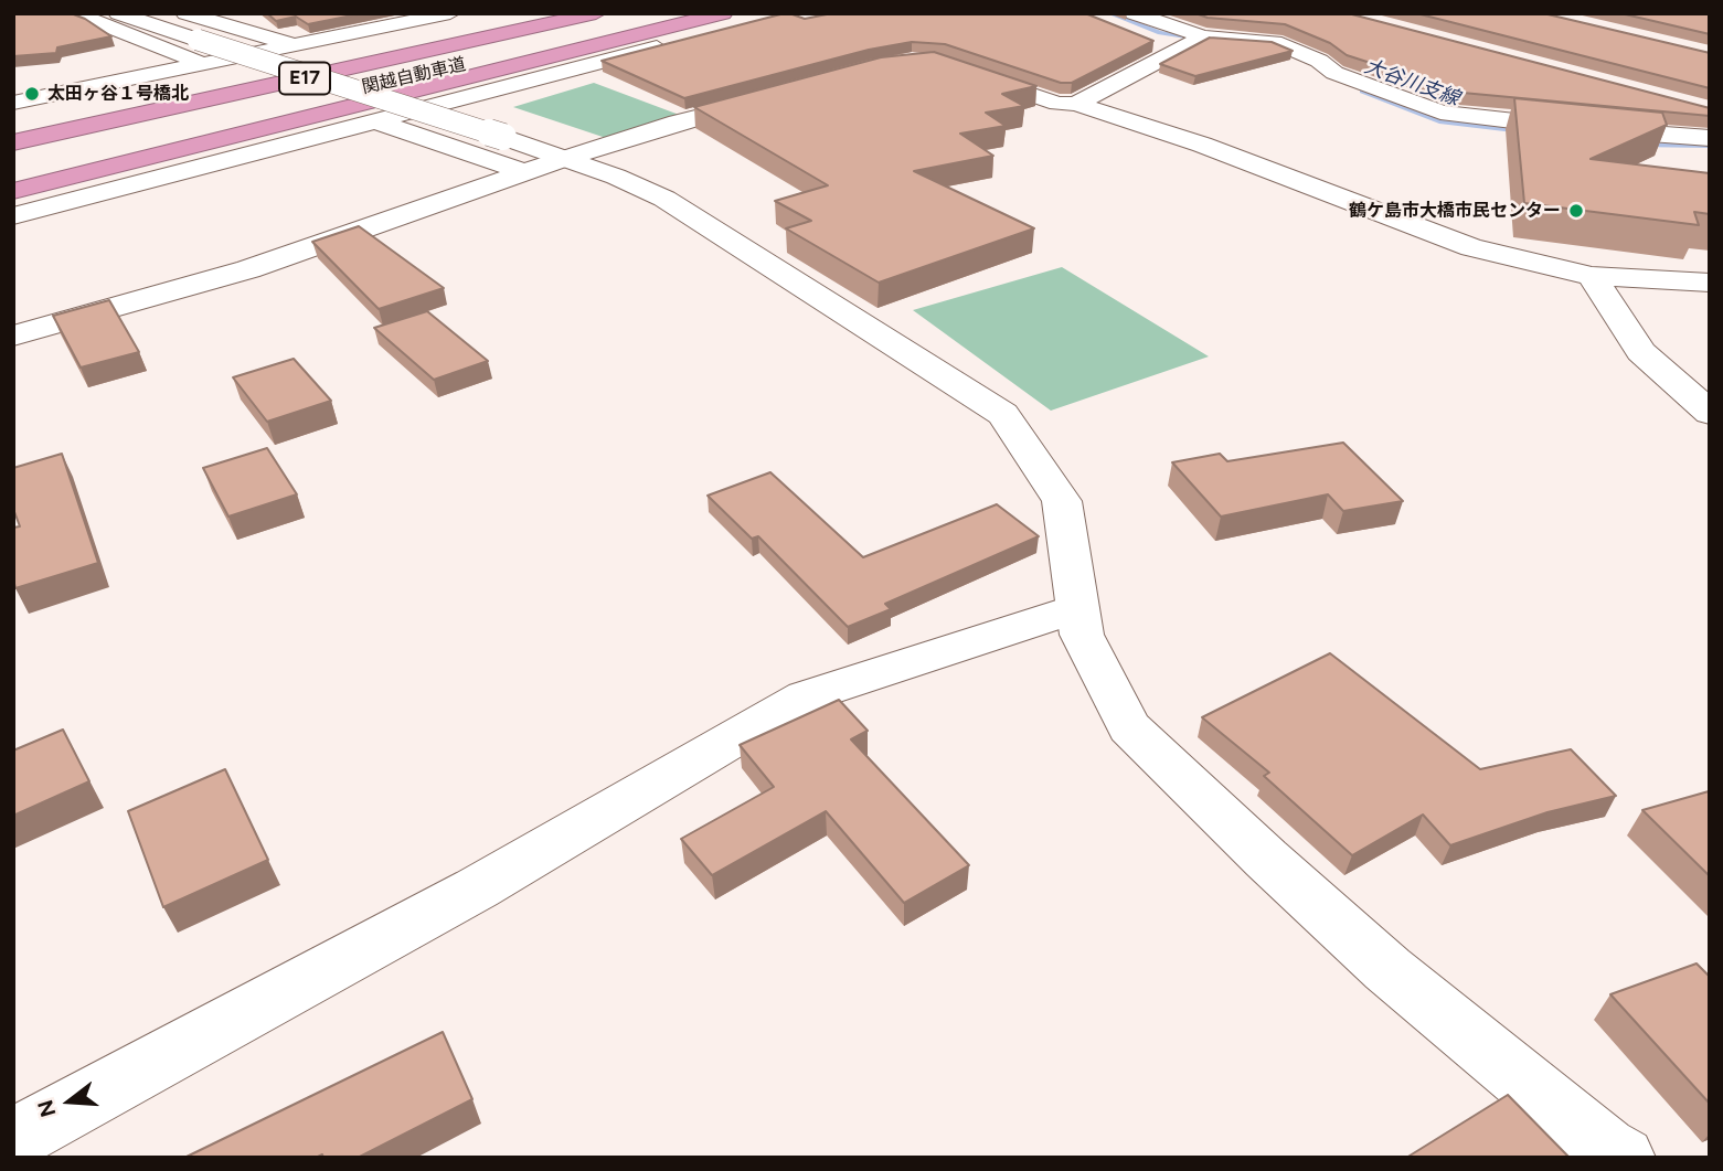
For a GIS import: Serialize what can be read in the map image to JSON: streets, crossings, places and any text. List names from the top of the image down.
{
  "streets": {
    "highway": ["関越自動車道", "E17"]
  },
  "water": ["大谷川支線"],
  "places": ["太田ヶ谷１号橋北", "鶴ケ島市大橋市民センター"],
  "north": "left"
}
